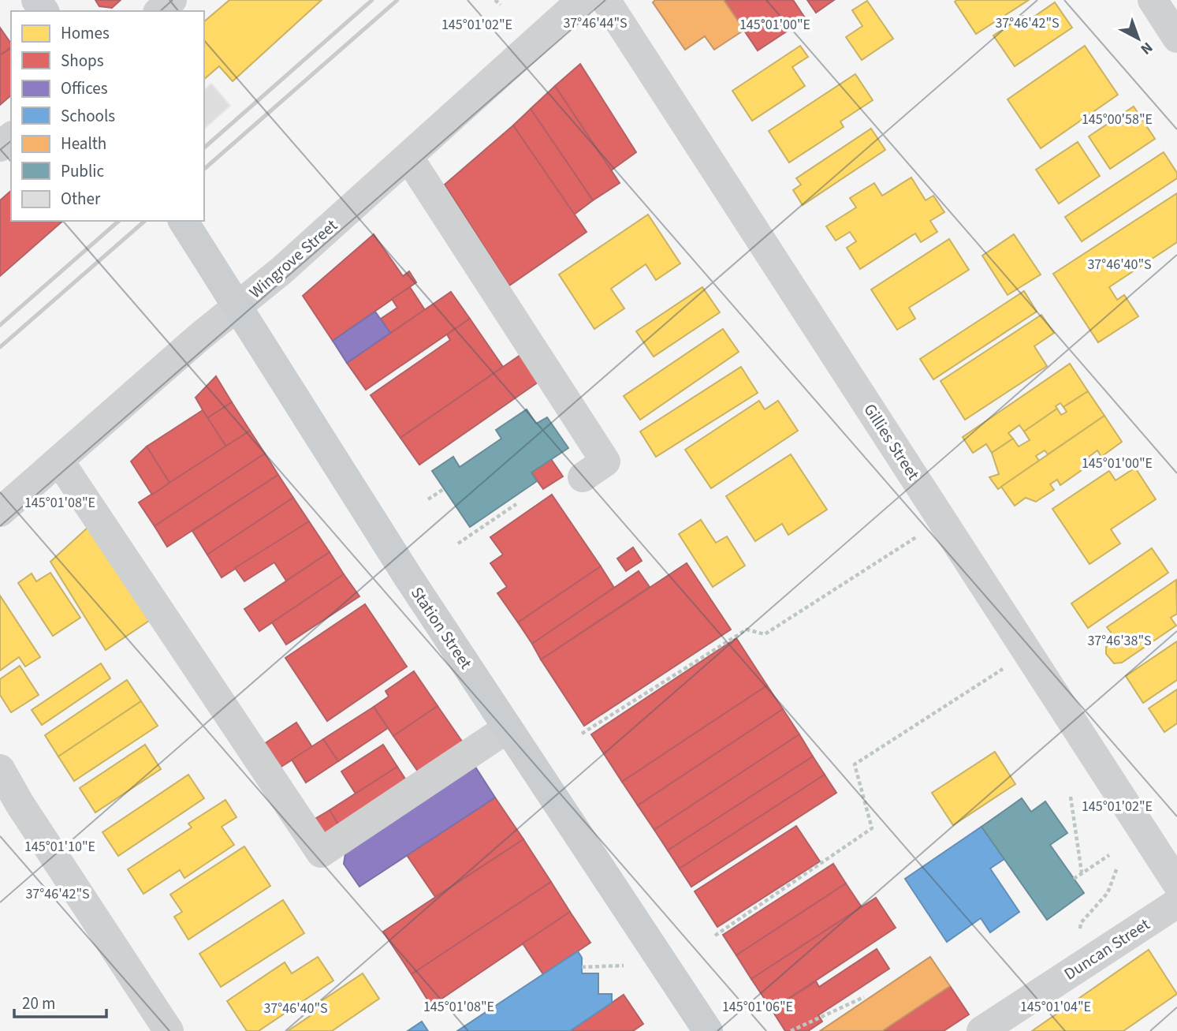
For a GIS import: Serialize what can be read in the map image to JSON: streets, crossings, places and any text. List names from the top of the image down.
{
  "streets": {
    "main road": ["Station Street"],
    "street": ["Wingrove Street", "Gillies Street", "Duncan Street"]
  },
  "crossings": [
    ["Wingrove Street", "Station Street"]
  ],
  "legend": [
    "Homes",
    "Shops",
    "Offices",
    "Schools",
    "Health",
    "Public",
    "Other"
  ],
  "scale_bar": "20 m",
  "north": "bottom right",
  "coordinates": [
    "37°46'44\"S",
    "37°46'42\"S",
    "145°01'00\"E",
    "145°01'02\"E",
    "145°00'58\"E",
    "37°46'40\"S",
    "145°01'08\"E",
    "37°46'38\"S",
    "145°01'10\"E",
    "145°01'06\"E",
    "145°01'04\"E"
  ]
}
